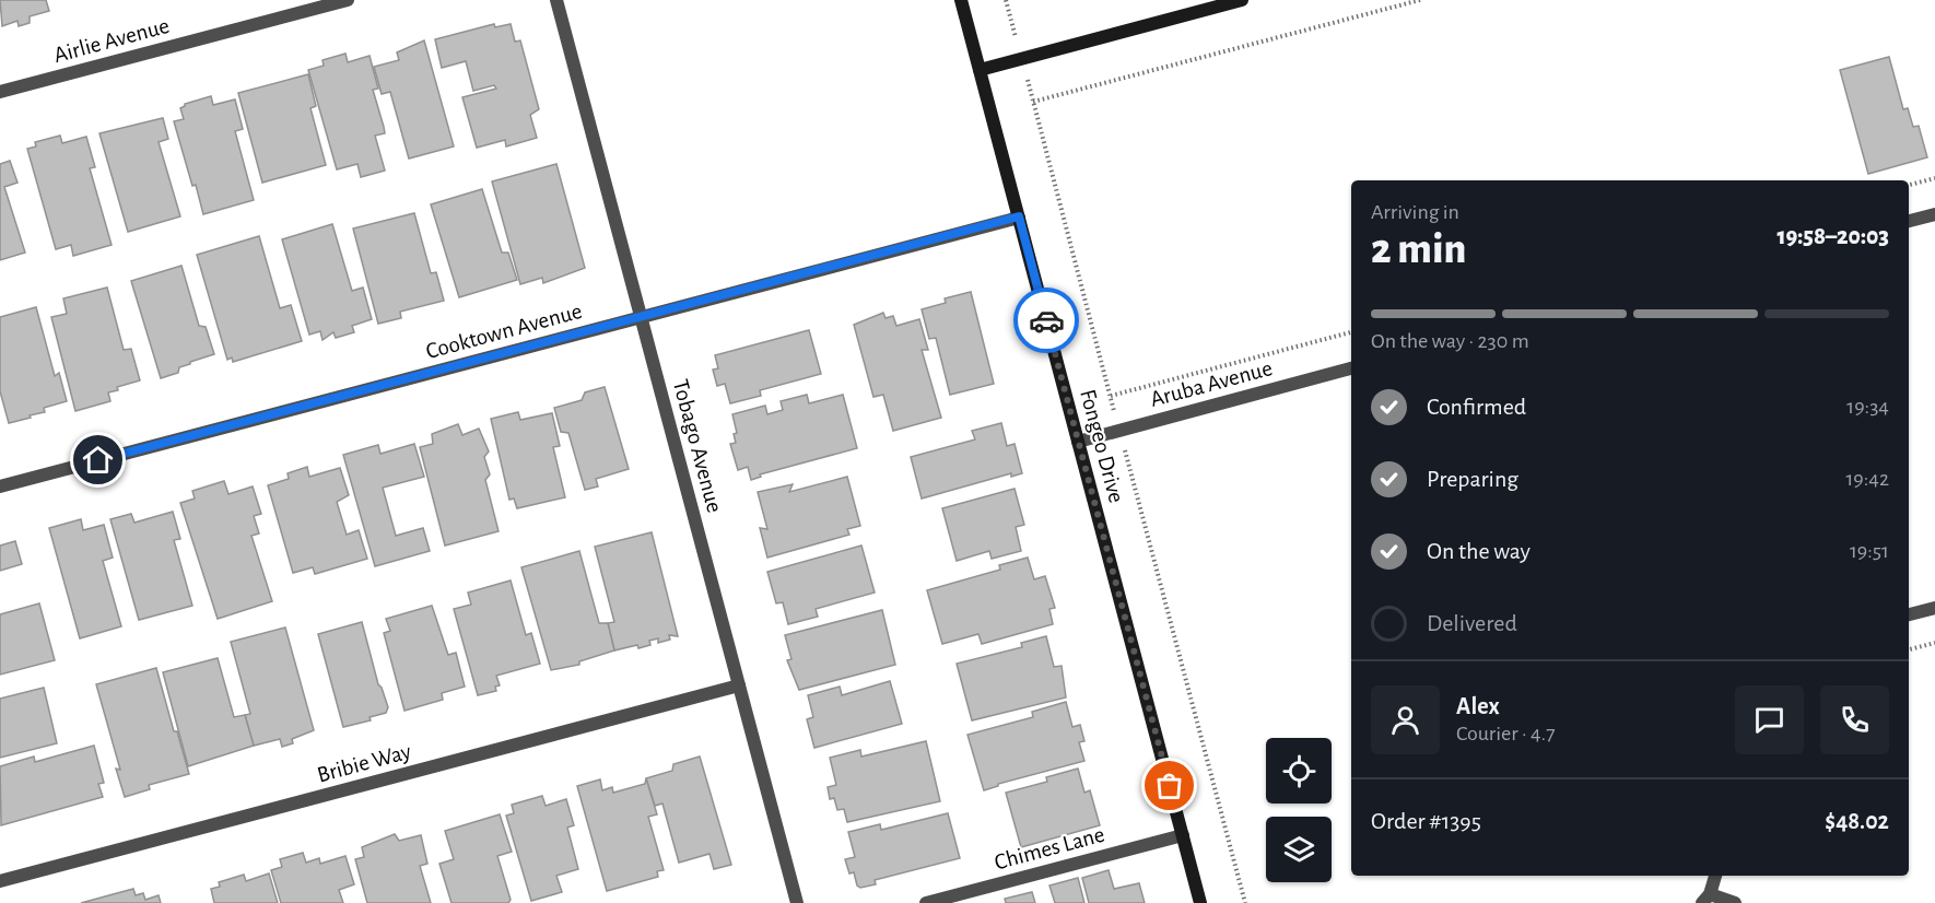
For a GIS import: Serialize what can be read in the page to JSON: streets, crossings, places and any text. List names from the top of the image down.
{
  "streets": {
    "street": [
      "Airlie Avenue",
      "Cooktown Avenue",
      "Aruba Avenue",
      "Tobago Avenue",
      "Fongeo Drive",
      "Bribie Way",
      "Chimes Lane"
    ]
  },
  "crossings": [
    ["Cooktown Avenue", "Tobago Avenue"],
    ["Cooktown Avenue", "Fongeo Drive"],
    ["Aruba Avenue", "Fongeo Drive"],
    ["Tobago Avenue", "Bribie Way"],
    ["Fongeo Drive", "Chimes Lane"]
  ],
  "page": {
    "heading": ["2 min", "Arriving in", "19:58–20:03"],
    "panel": [
      "Alex",
      "Courier · 4.7",
      "Order #1395",
      "$48.02"
    ],
    "bar": "On the way · 230 m",
    "list": [
      ["Confirmed", "19:34"],
      ["Preparing", "19:42"],
      ["On the way", "19:51"],
      "Delivered"
    ]
  }
}
